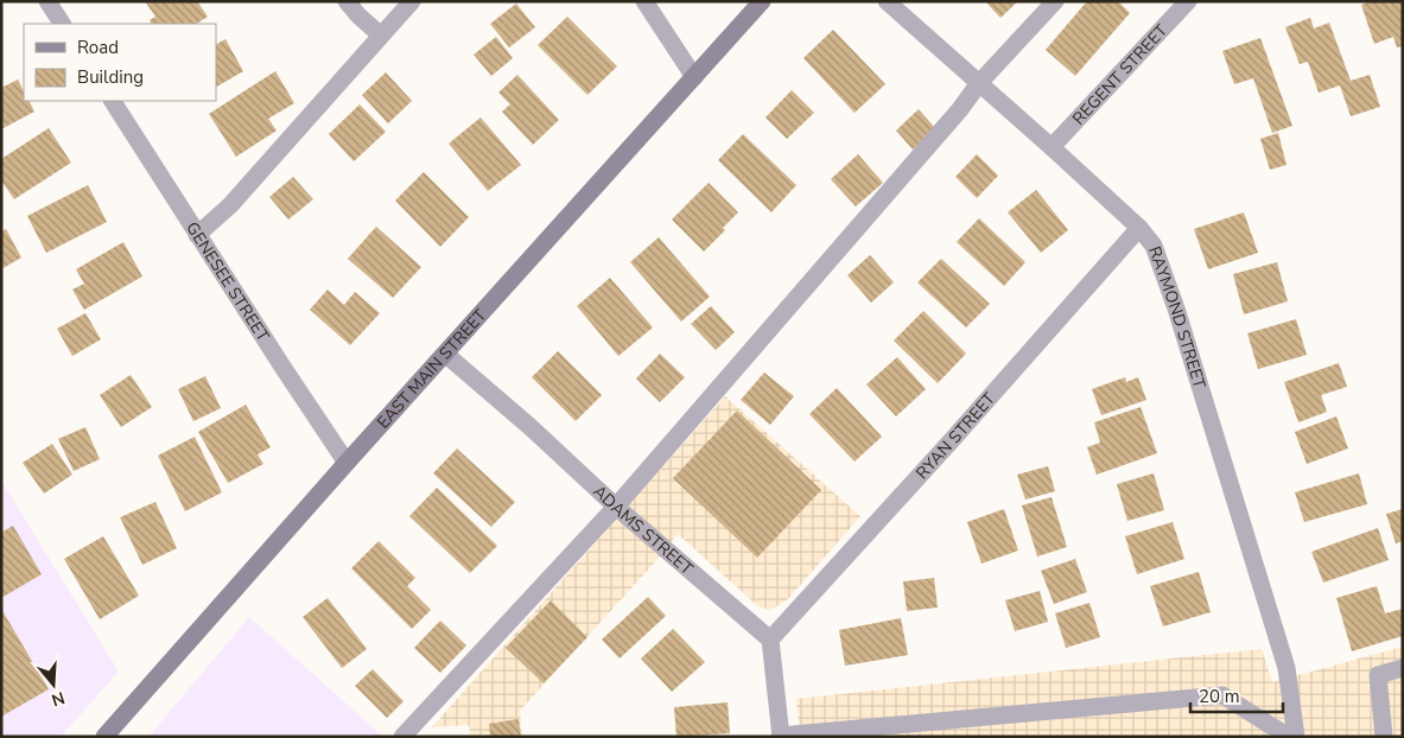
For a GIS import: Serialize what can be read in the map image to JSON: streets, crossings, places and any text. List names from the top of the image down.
{
  "streets": {
    "main road": ["EAST MAIN STREET"],
    "street": [
      "REGENT STREET",
      "GENESEE STREET",
      "RAYMOND STREET",
      "RYAN STREET",
      "ADAMS STREET"
    ]
  },
  "crossings": [
    ["REGENT STREET", "RAYMOND STREET"],
    ["GENESEE STREET", "EAST MAIN STREET"],
    ["RAYMOND STREET", "RYAN STREET"],
    ["EAST MAIN STREET", "ADAMS STREET"],
    ["RYAN STREET", "ADAMS STREET"]
  ],
  "legend": ["Road", "Building"],
  "scale_bar": "20 m",
  "north": "bottom"
}
